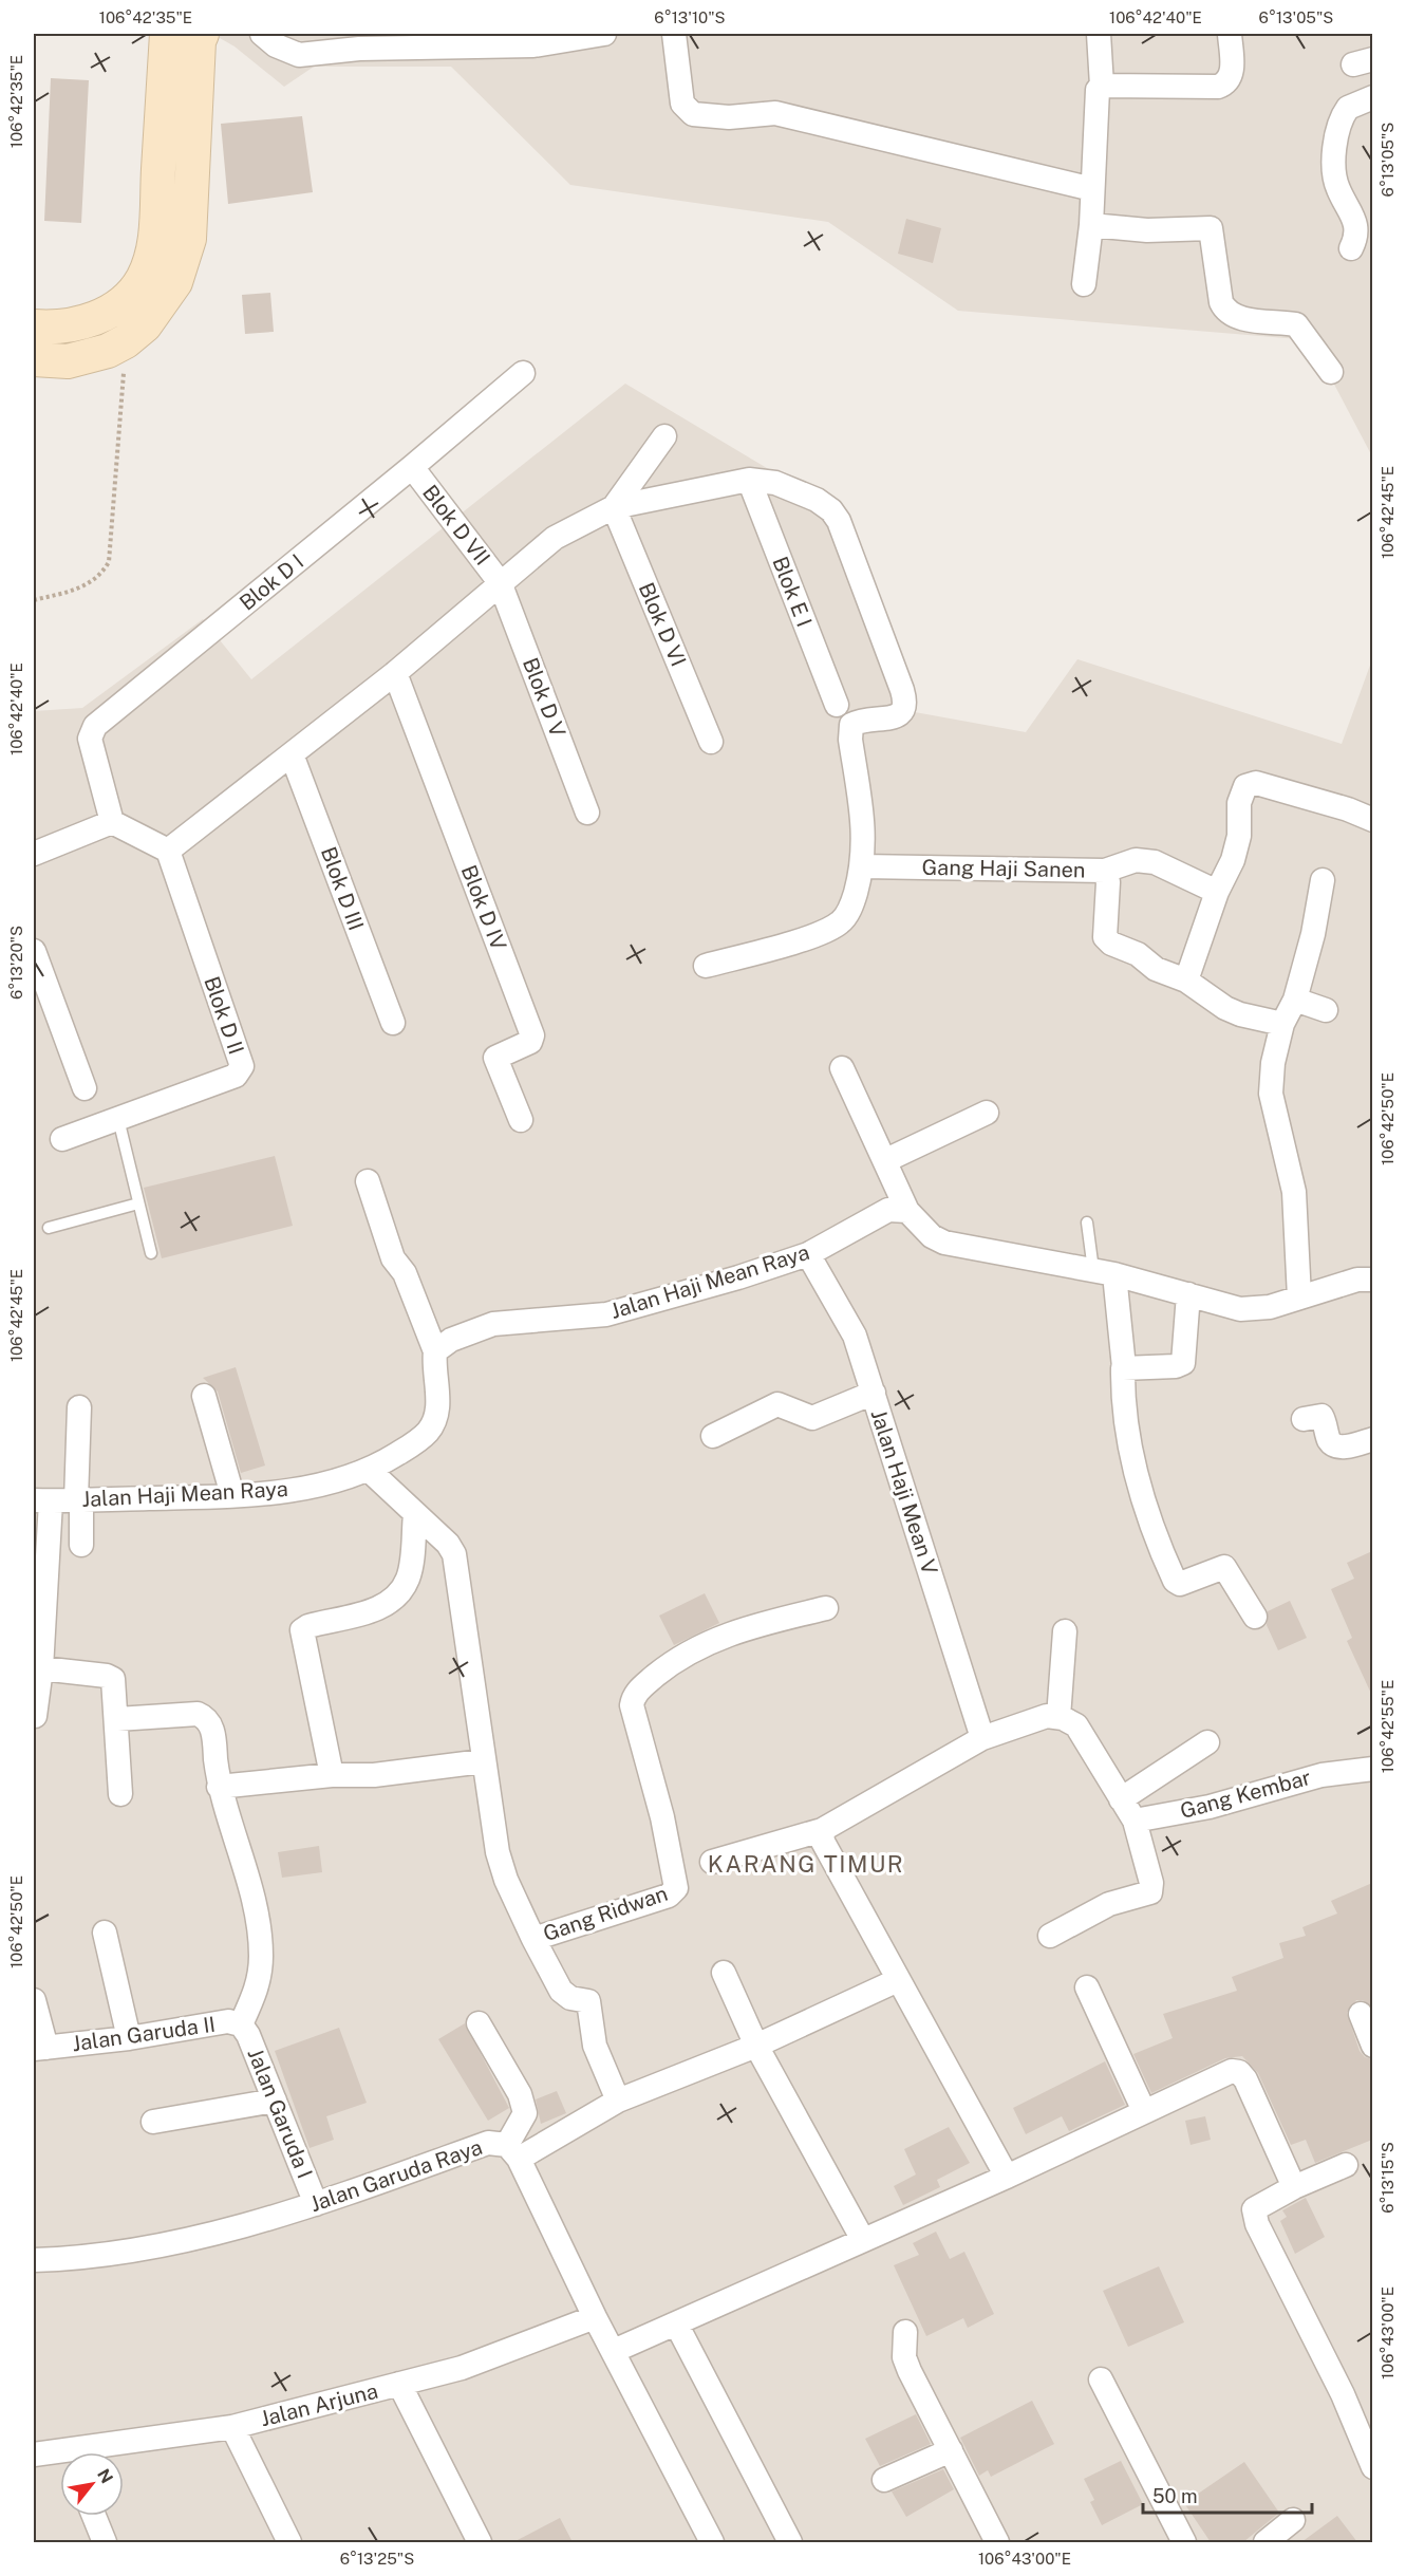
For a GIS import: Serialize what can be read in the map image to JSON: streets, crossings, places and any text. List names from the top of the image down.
{
  "streets": {
    "street": [
      "Blok D VII",
      "Blok D I",
      "Blok E I",
      "Blok D VI",
      "Blok D V",
      "Gang Haji Sanen",
      "Blok D III",
      "Blok D IV",
      "Blok D II",
      "Jalan Haji Mean Raya",
      "Jalan Haji Mean V",
      "Gang Kembar",
      "Gang Ridwan",
      "Jalan Garuda II",
      "Jalan Garuda I",
      "Jalan Garuda Raya",
      "Jalan Arjuna"
    ]
  },
  "crossings": [
    ["Blok D VII", "Blok D I"],
    ["Blok D VII", "Blok D V"],
    ["Jalan Haji Mean Raya", "Jalan Haji Mean V"],
    ["Jalan Garuda II", "Jalan Garuda I"],
    ["Jalan Garuda I", "Jalan Garuda Raya"]
  ],
  "districts": ["KARANG TIMUR"],
  "scale_bar": "50 m",
  "north": "top right",
  "coordinates": [
    "106°42'35\"E",
    "6°13'10\"S",
    "106°42'40\"E",
    "6°13'05\"S",
    "106°42'45\"E",
    "6°13'20\"S",
    "106°42'50\"E",
    "106°42'55\"E",
    "6°13'15\"S",
    "106°43'00\"E",
    "6°13'25\"S"
  ]
}
